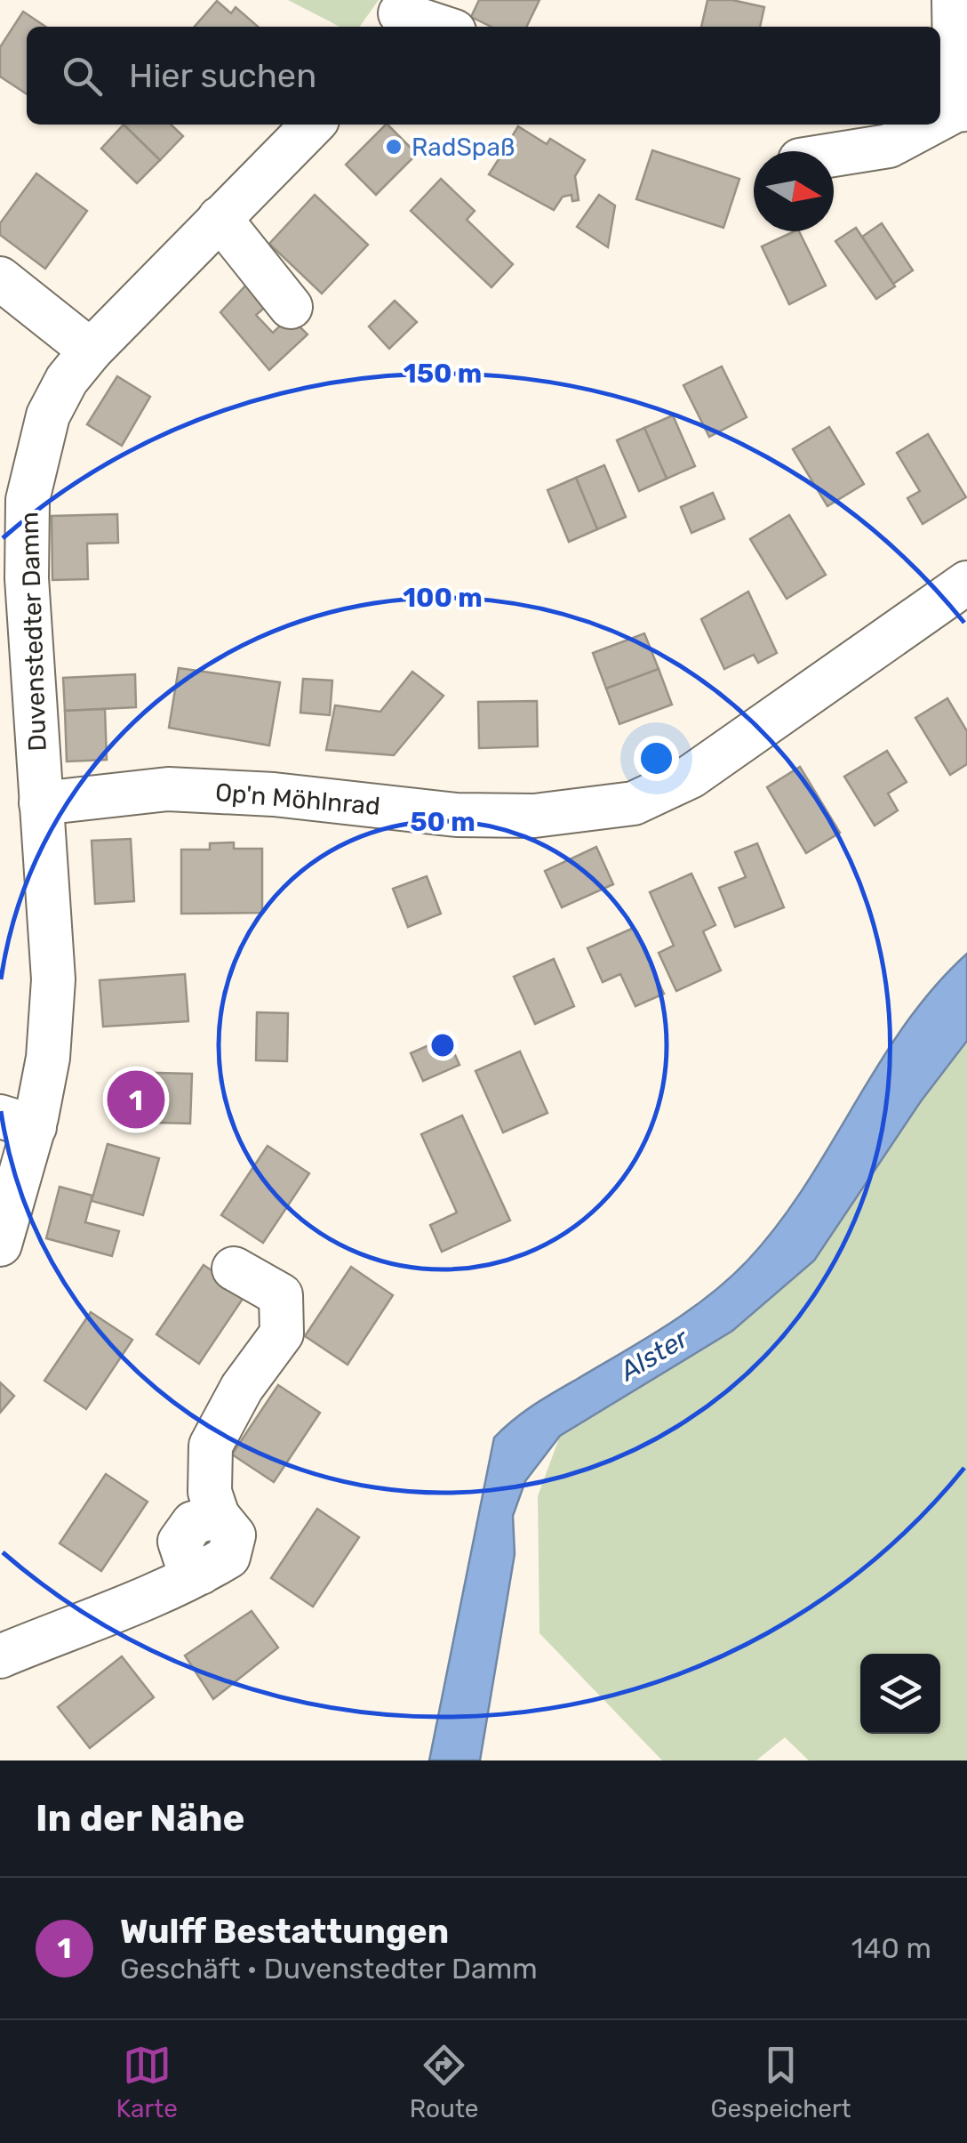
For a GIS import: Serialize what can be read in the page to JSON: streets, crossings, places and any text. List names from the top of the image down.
{
  "streets": {
    "street": ["Duvenstedter Damm", "Op'n Möhlnrad"]
  },
  "crossings": [
    ["Duvenstedter Damm", "Op'n Möhlnrad"]
  ],
  "water": ["Alster"],
  "places": ["RadSpaß"],
  "north": "right",
  "page": {
    "search": "Hier suchen",
    "pins": "1",
    "heading": "In der Nähe",
    "list": [
      {
        "mark": "1",
        "name": "Wulff Bestattungen",
        "note": "Geschäft · Duvenstedter Damm",
        "value": "140 m"
      }
    ],
    "nav": ["Karte", "Route", "Gespeichert"]
  },
  "rings": ["150 m", "100 m", "50 m"]
}
